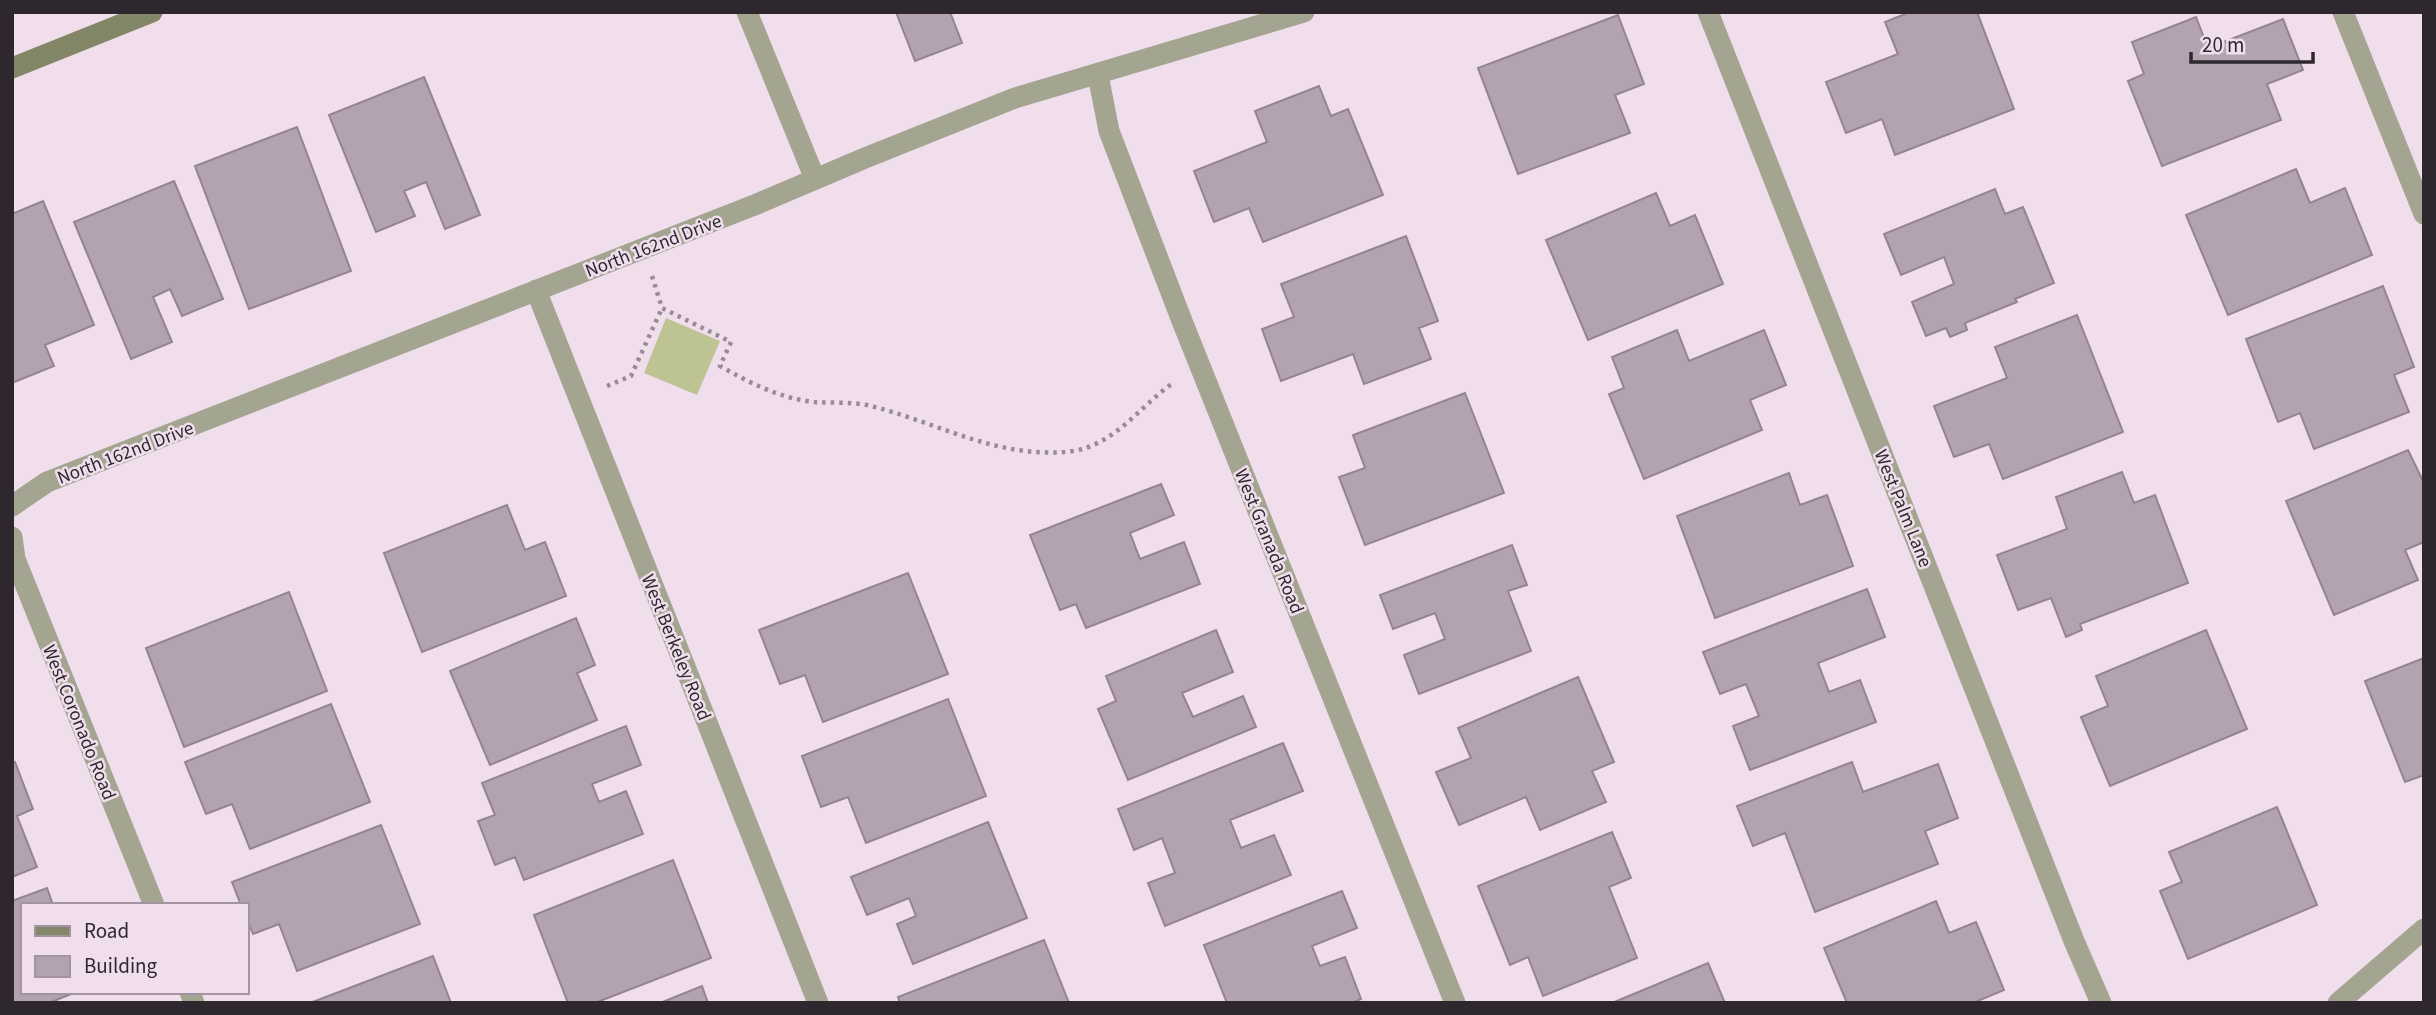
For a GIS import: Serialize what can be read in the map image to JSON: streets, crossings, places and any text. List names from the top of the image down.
{
  "streets": {
    "street": [
      "North 162nd Drive",
      "West Palm Lane",
      "West Granada Road",
      "West Berkeley Road",
      "West Coronado Road"
    ]
  },
  "crossings": [
    ["North 162nd Drive", "West Granada Road"],
    ["North 162nd Drive", "West Berkeley Road"]
  ],
  "legend": ["Road", "Building"],
  "scale_bar": "20 m"
}
